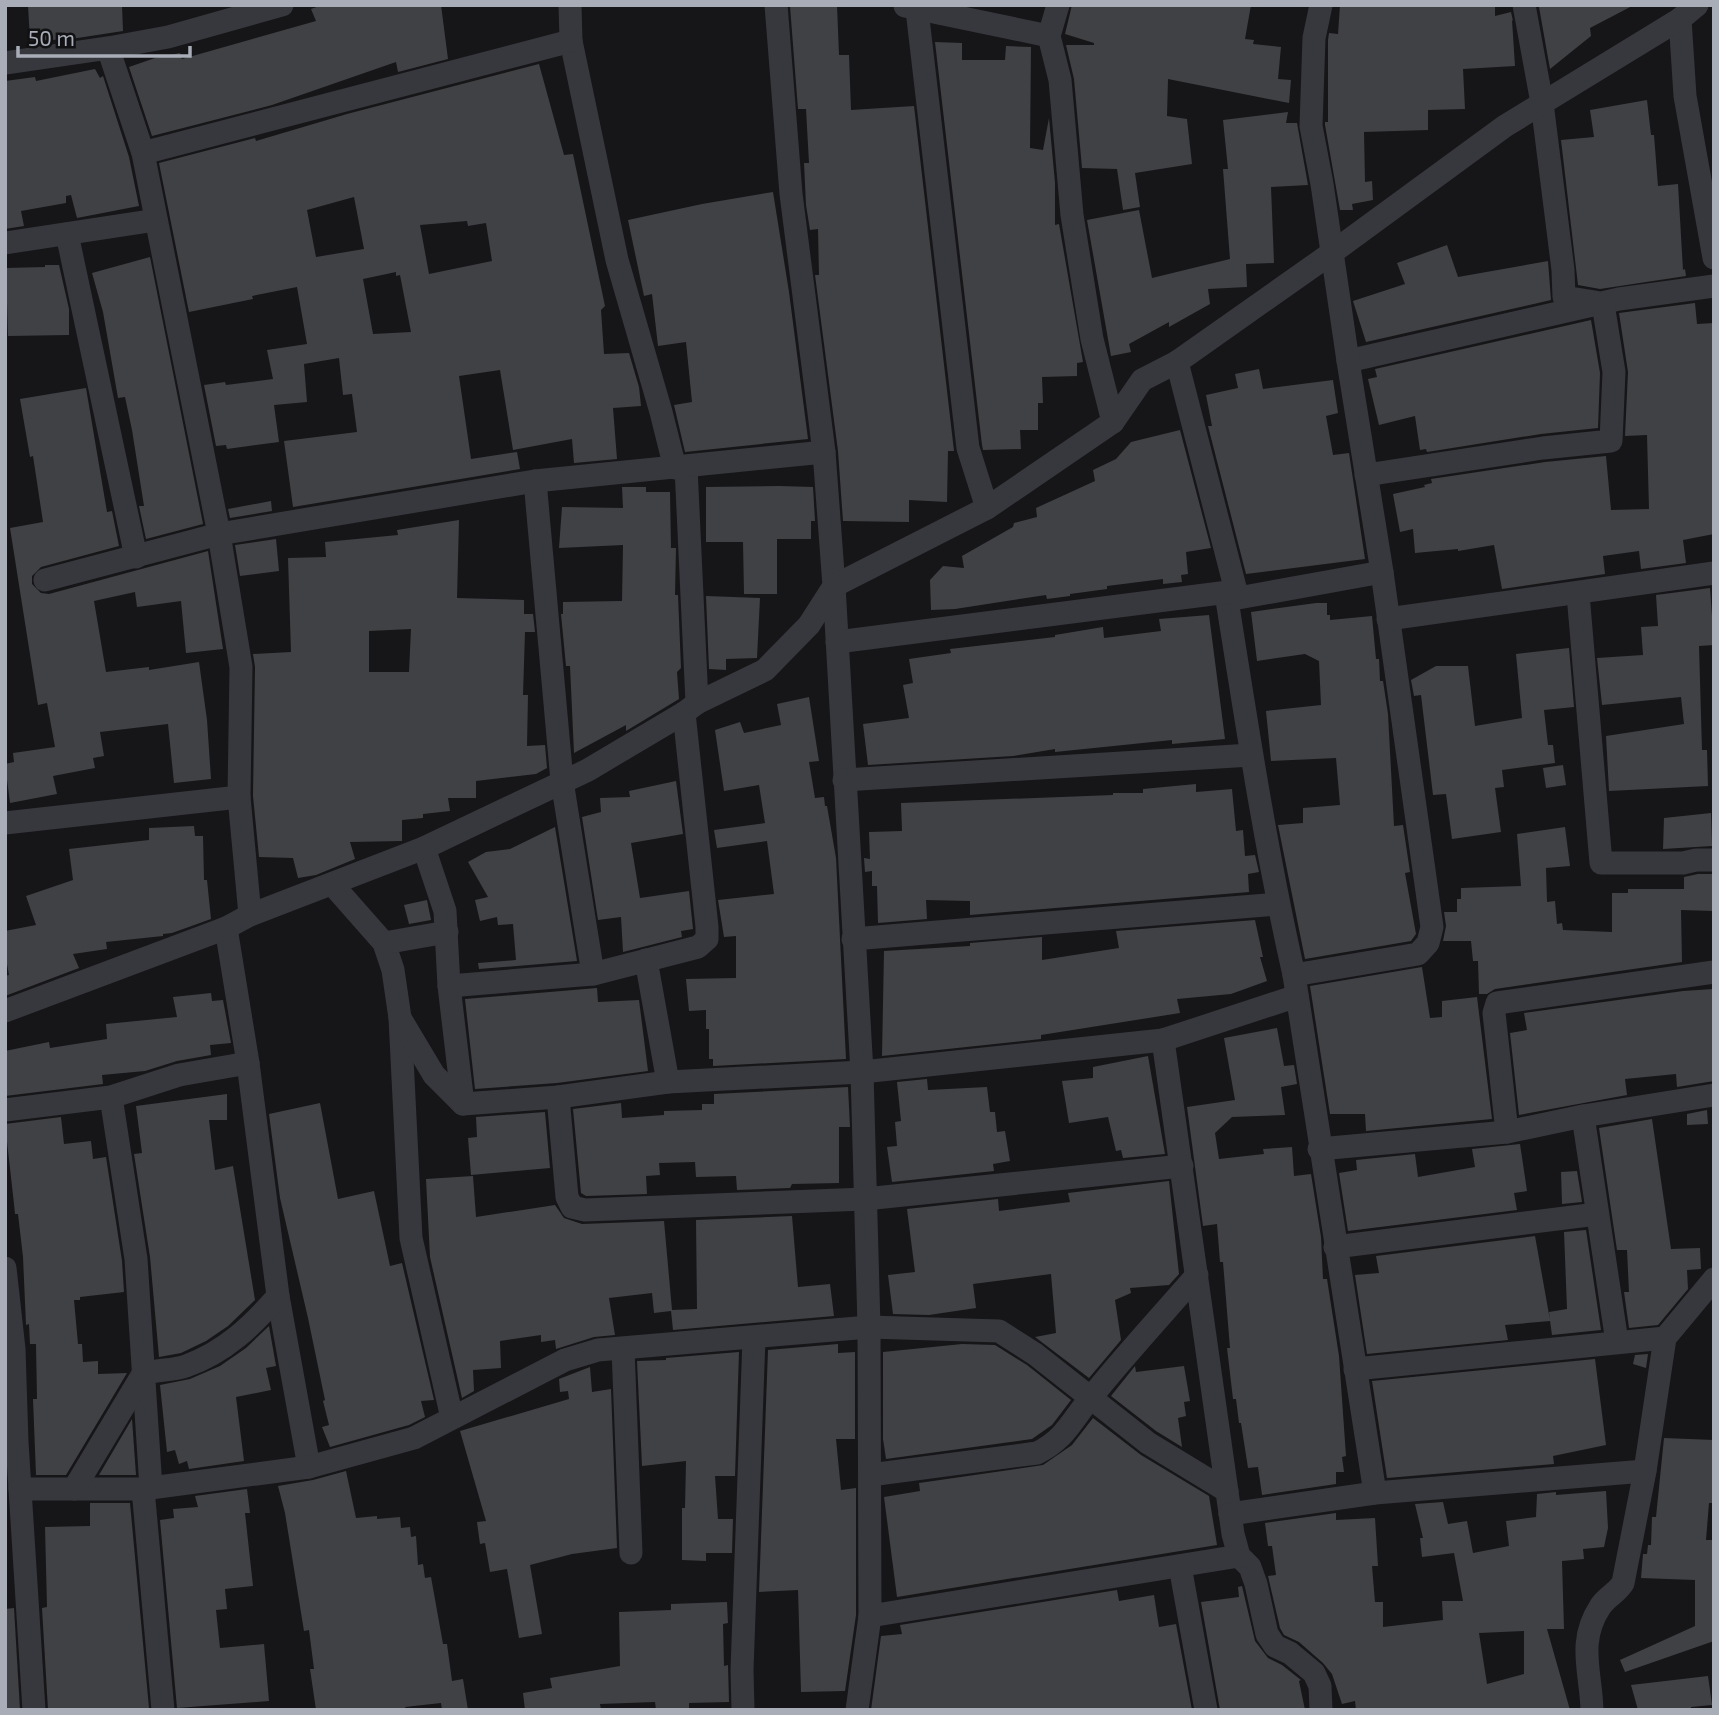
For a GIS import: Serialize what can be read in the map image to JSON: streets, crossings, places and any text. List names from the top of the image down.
{
  "scale_bar": "50 m"
}
